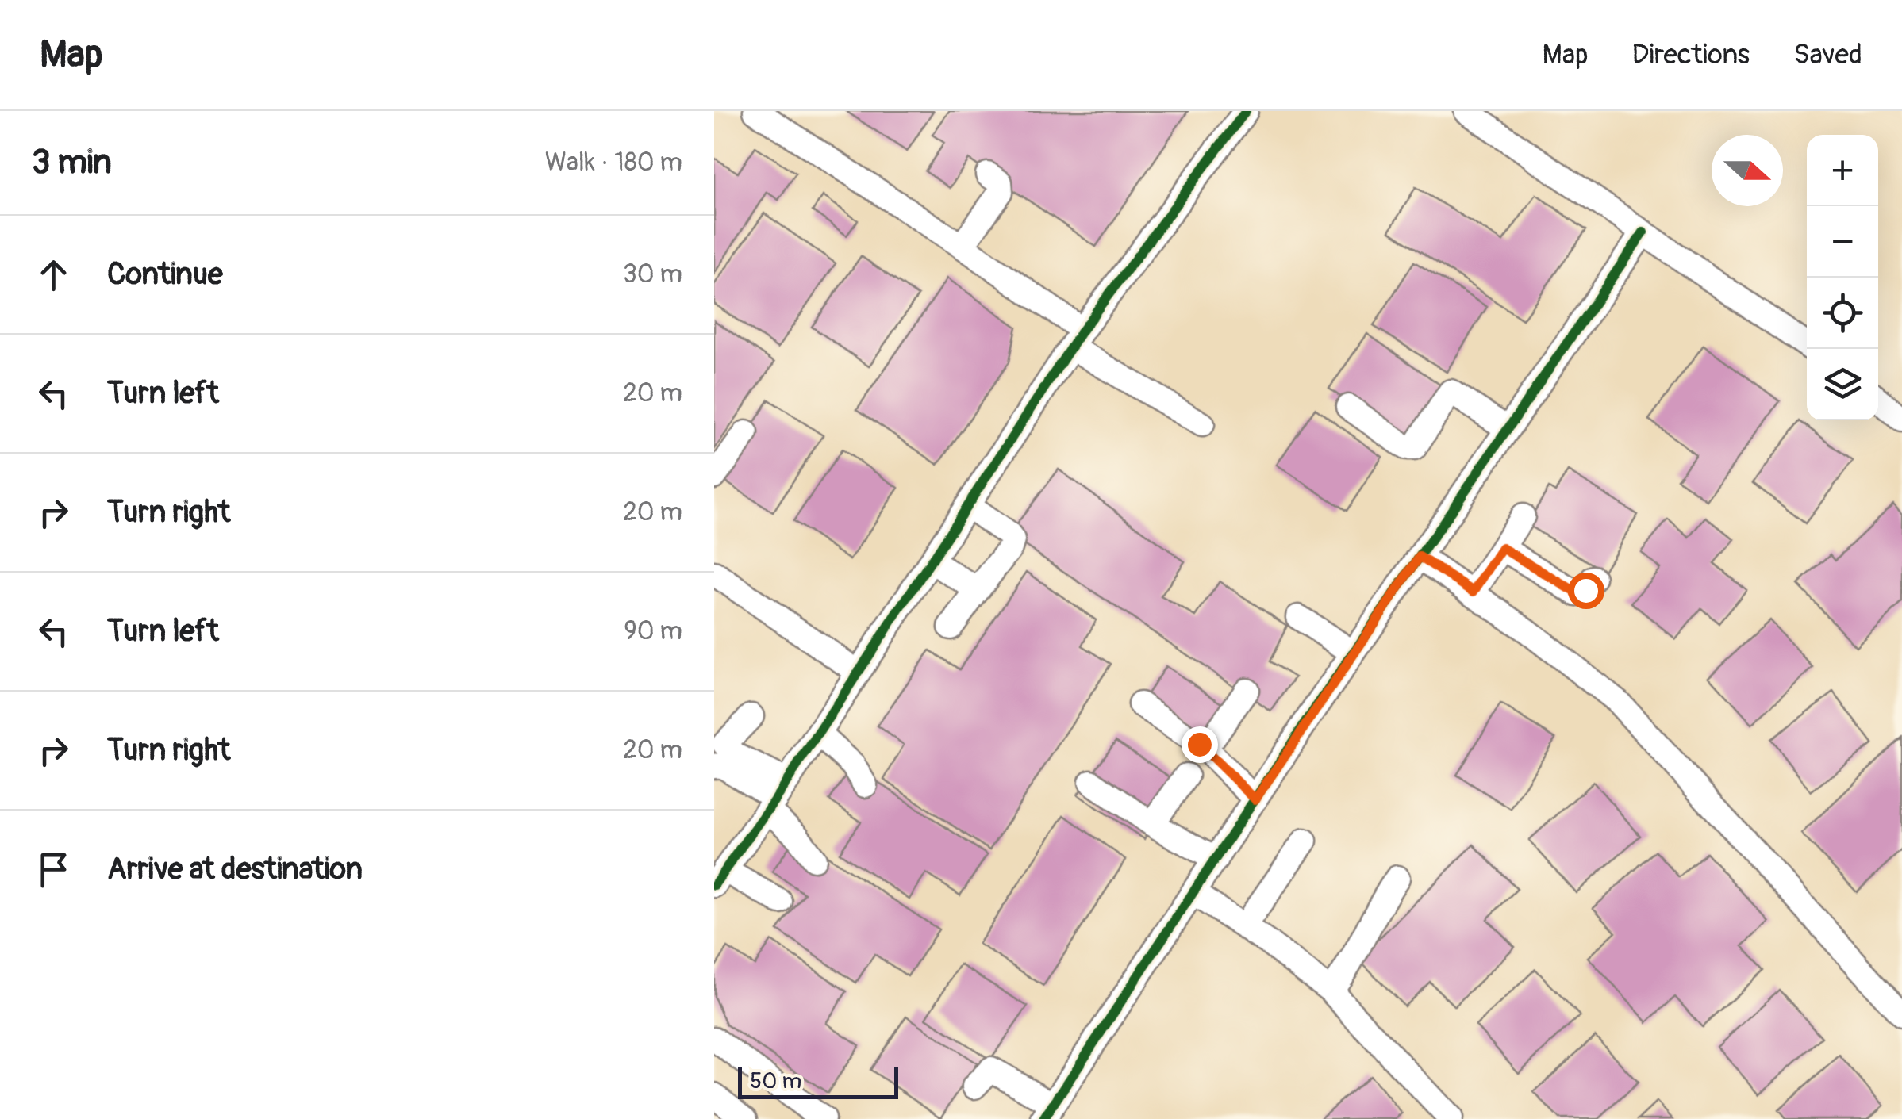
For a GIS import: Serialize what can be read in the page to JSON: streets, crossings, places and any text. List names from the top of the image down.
{
  "scale_bar": "50 m",
  "north": "right",
  "page": {
    "header": "Map",
    "nav": ["Map", "Directions", "Saved"],
    "heading": ["3 min", "Walk · 180 m"],
    "map_buttons": ["+", "−"],
    "list": [
      ["Continue", "30 m"],
      ["Turn left", "20 m"],
      ["Turn right", "20 m"],
      ["Turn left", "90 m"],
      ["Turn right", "20 m"],
      "Arrive at destination"
    ],
    "scale": "50 m"
  }
}
